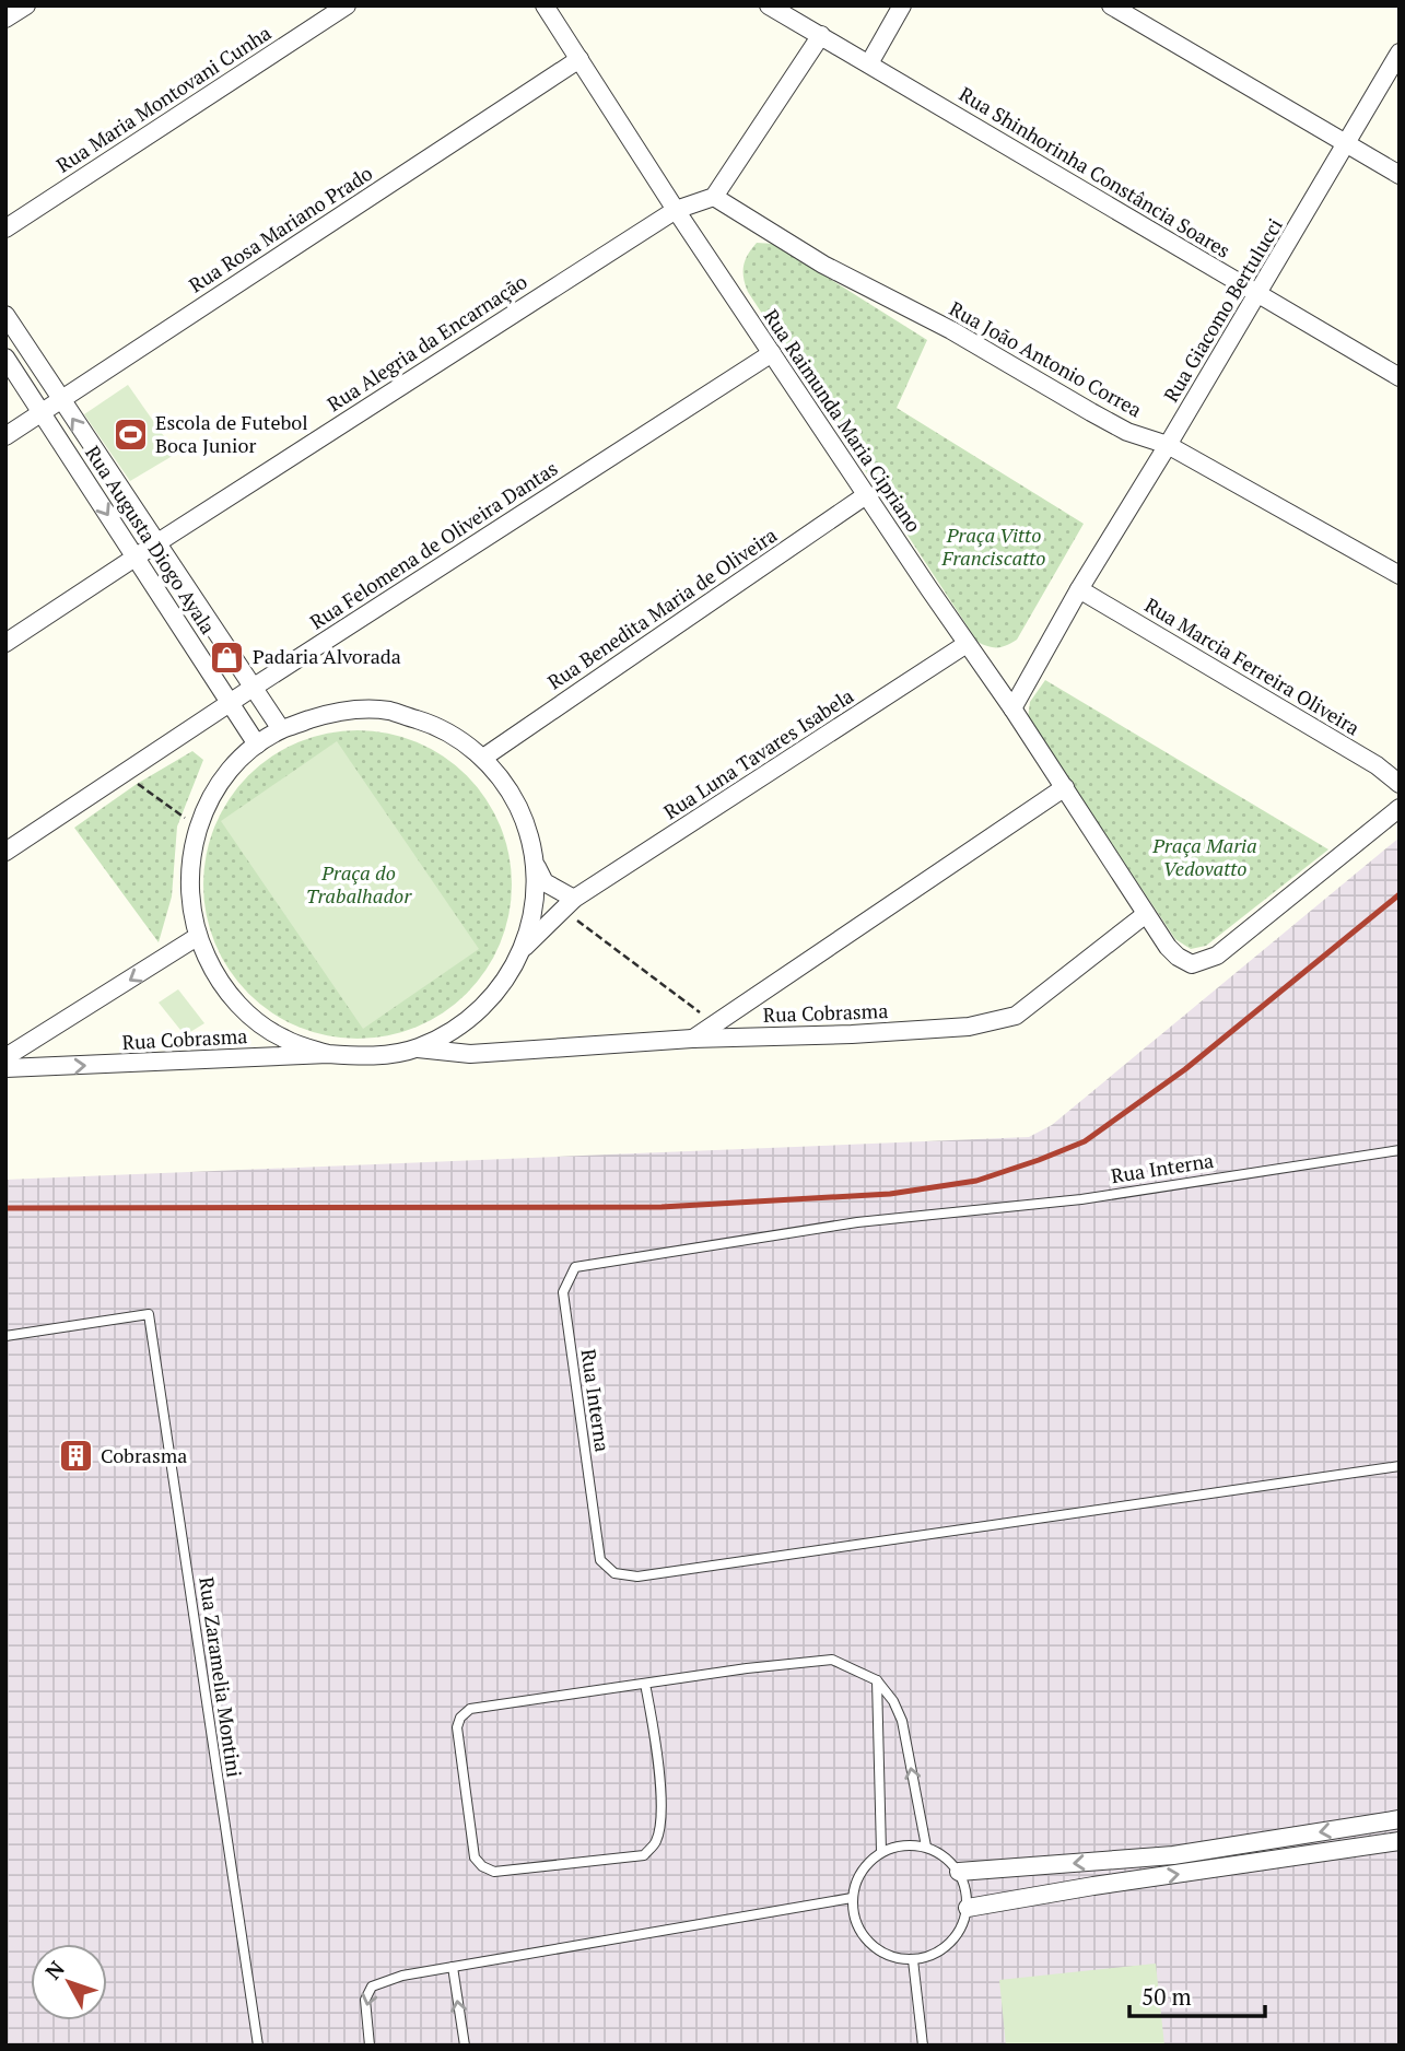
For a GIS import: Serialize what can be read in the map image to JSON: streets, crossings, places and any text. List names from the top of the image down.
{
  "streets": {
    "street": [
      "Rua Maria Montovani Cunha",
      "Rua Shinhorinha Constância Soares",
      "Rua Rosa Mariano Prado",
      "Rua Giacomo Bertulucci",
      "Rua Alegria da Encarnação",
      "Rua João Antonio Correa",
      "Rua Raimunda Maria Cipriano",
      "Rua Augusta Diogo Ayala",
      "Rua Felomena de Oliveira Dantas",
      "Rua Benedita Maria de Oliveira",
      "Rua Marcia Ferreira Oliveira",
      "Rua Luna Tavares Isabela",
      "Rua Cobrasma"
    ],
    "lane": ["Rua Interna", "Rua Zaramelia Montini"]
  },
  "crossings": [
    ["Rua Shinhorinha Constância Soares", "Rua Giacomo Bertulucci"],
    ["Rua Rosa Mariano Prado", "Rua Raimunda Maria Cipriano"],
    ["Rua Rosa Mariano Prado", "Rua Augusta Diogo Ayala"],
    ["Rua Giacomo Bertulucci", "Rua João Antonio Correa"],
    ["Rua Giacomo Bertulucci", "Rua Raimunda Maria Cipriano"],
    ["Rua Giacomo Bertulucci", "Rua Marcia Ferreira Oliveira"],
    ["Rua Alegria da Encarnação", "Rua João Antonio Correa"],
    ["Rua Alegria da Encarnação", "Rua Raimunda Maria Cipriano"],
    ["Rua Alegria da Encarnação", "Rua Augusta Diogo Ayala"],
    ["Rua Raimunda Maria Cipriano", "Rua Felomena de Oliveira Dantas"],
    ["Rua Raimunda Maria Cipriano", "Rua Benedita Maria de Oliveira"],
    ["Rua Raimunda Maria Cipriano", "Rua Luna Tavares Isabela"],
    ["Rua Raimunda Maria Cipriano", "Rua Cobrasma"],
    ["Rua Augusta Diogo Ayala", "Rua Felomena de Oliveira Dantas"]
  ],
  "parks": ["Praça Vitto Franciscatto", "Praça Maria Vedovatto", "Praça do Trabalhador"],
  "places": {
    "sports": ["Escola de Futebol Boca Junior"],
    "shop": ["Padaria Alvorada"],
    "building": ["Cobrasma"]
  },
  "scale_bar": "50 m",
  "north": "top left"
}
